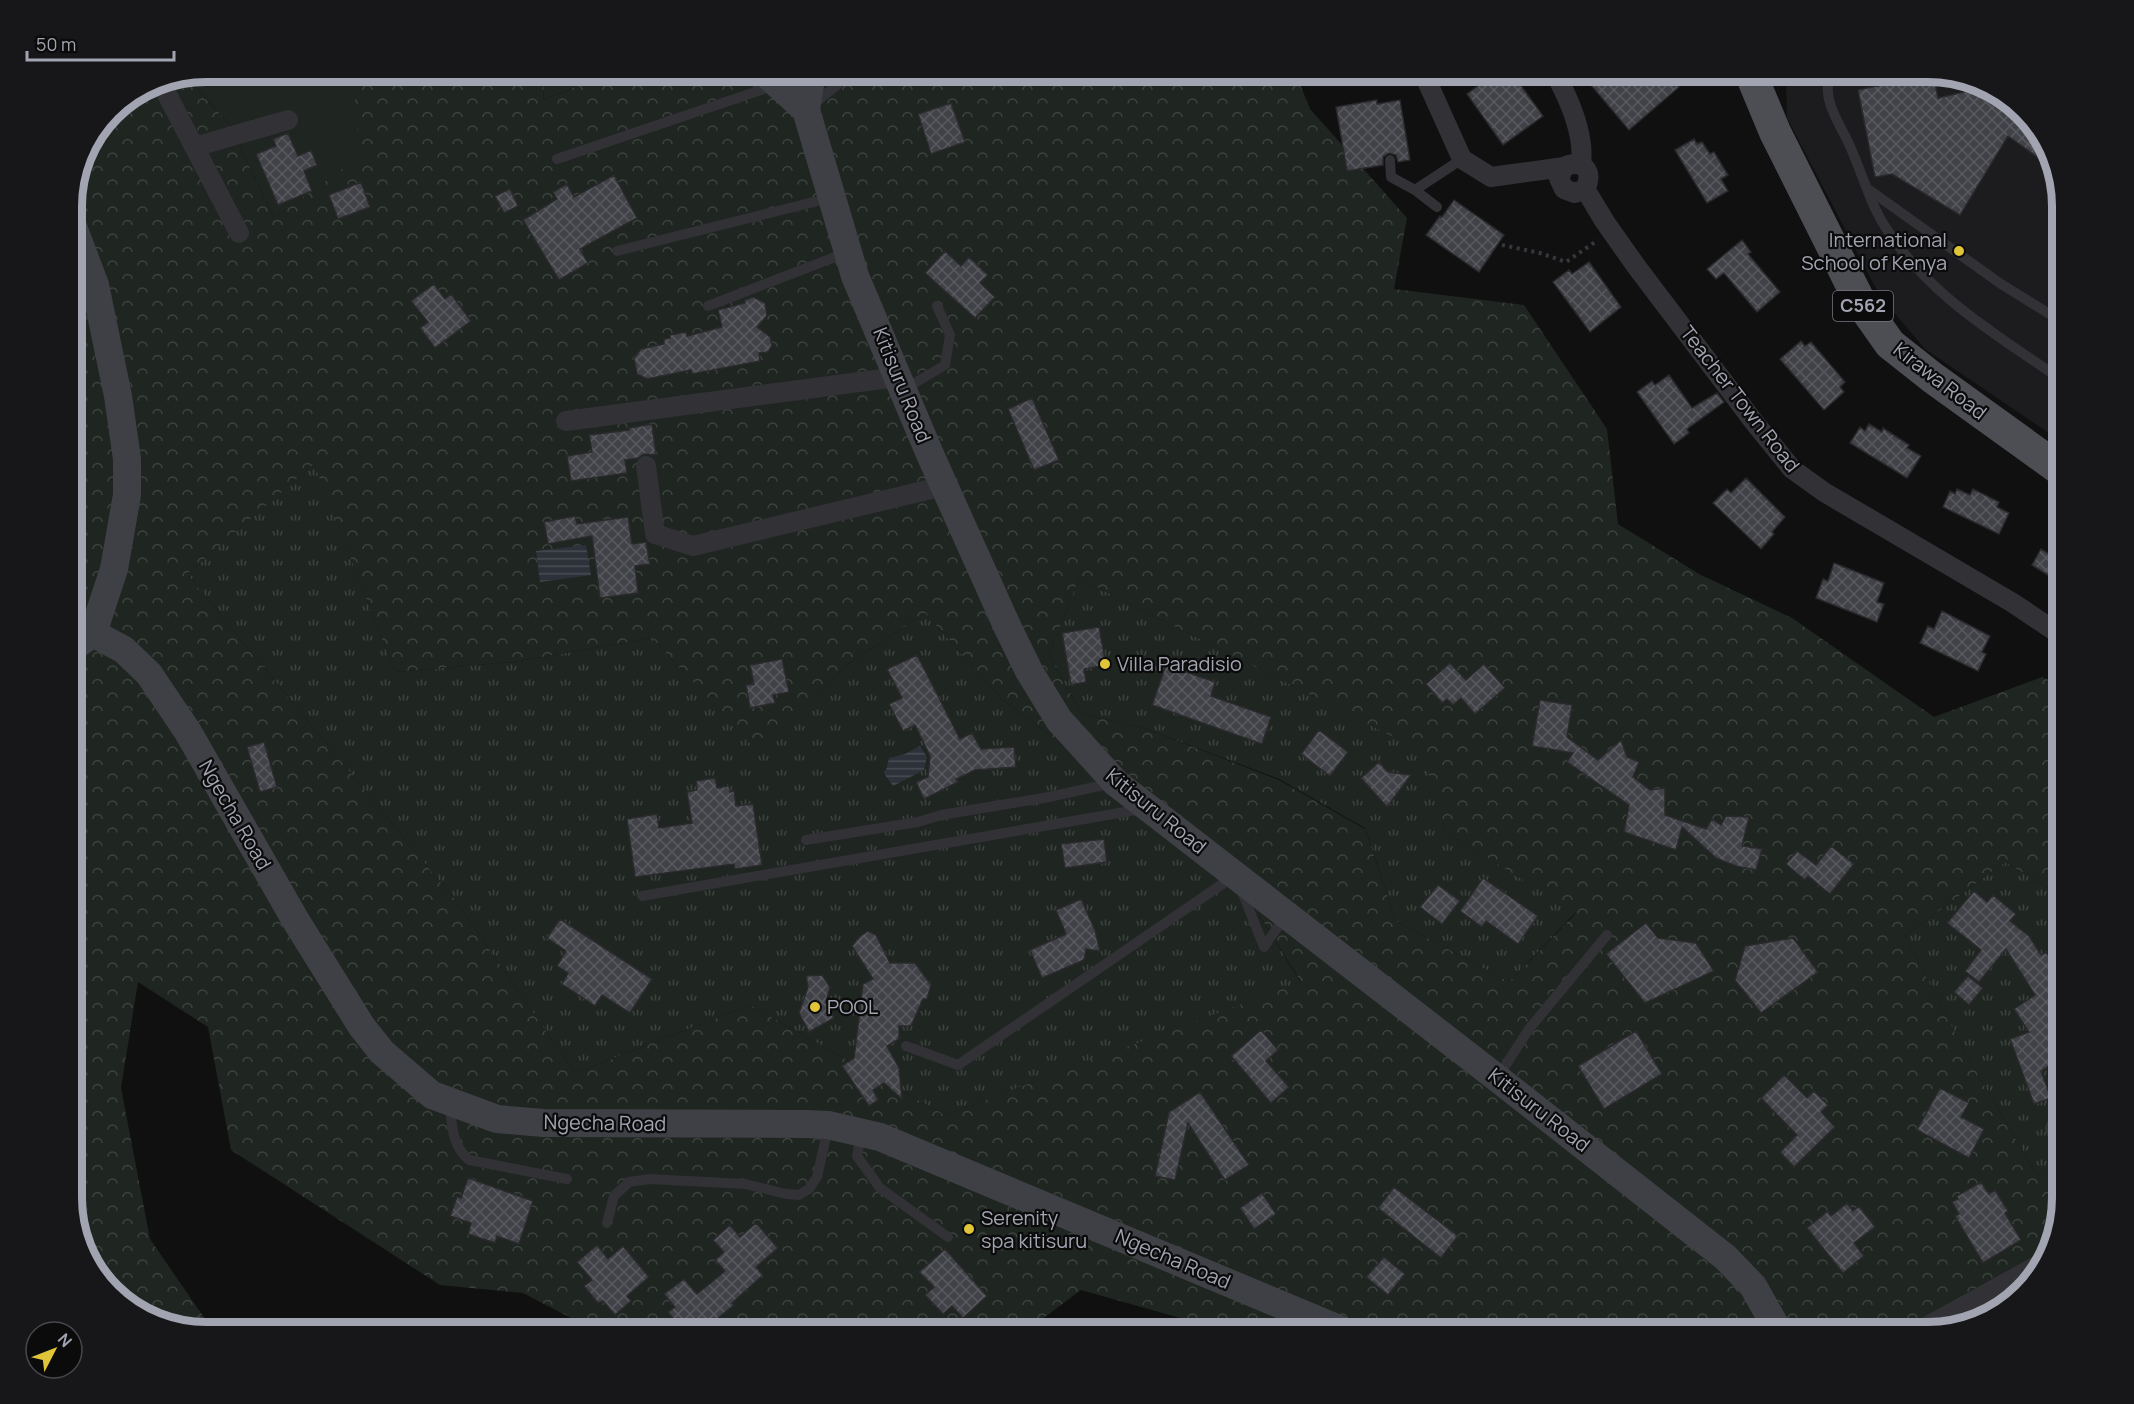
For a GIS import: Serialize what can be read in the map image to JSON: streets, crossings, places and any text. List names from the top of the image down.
{
  "streets": {
    "main road": [
      "C562",
      "Kirawa Road",
      "Kitisuru Road",
      "Ngecha Road"
    ],
    "street": ["Teacher Town Road"]
  },
  "places": [
    "International School of Kenya",
    "Villa Paradisio",
    "POOL",
    "Serenity spa kitisuru"
  ],
  "scale_bar": "50 m",
  "north": "top right"
}
